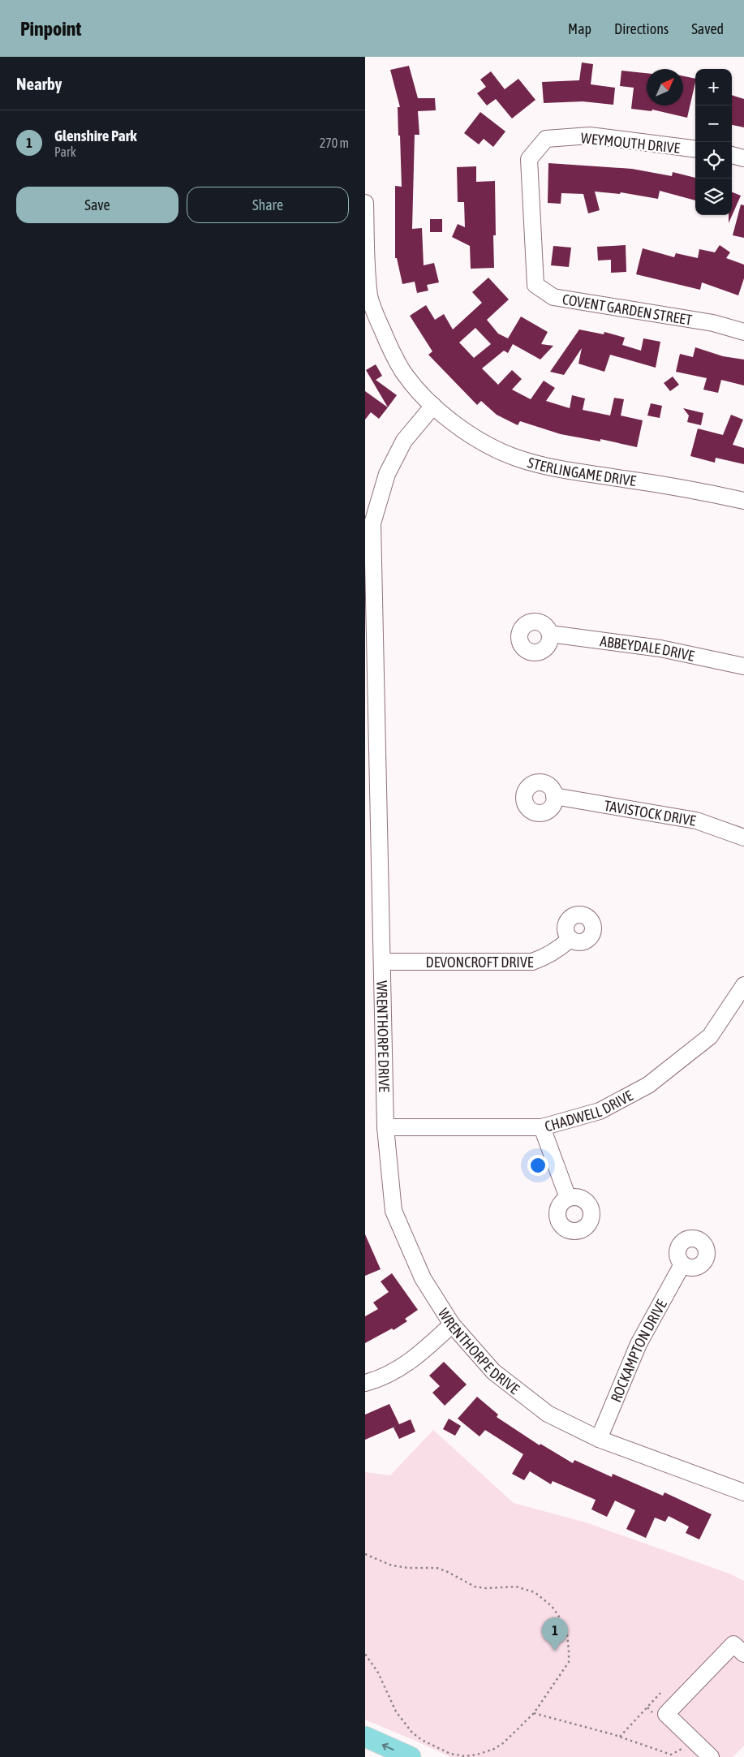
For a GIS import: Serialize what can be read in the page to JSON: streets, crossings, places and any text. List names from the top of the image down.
{
  "streets": {
    "street": [
      "WEYMOUTH DRIVE",
      "COVENT GARDEN STREET",
      "STERLINGAME DRIVE",
      "ABBEYDALE DRIVE",
      "TAVISTOCK DRIVE",
      "DEVONCROFT DRIVE",
      "WRENTHORPE DRIVE",
      "CHADWELL DRIVE",
      "ROCKAMPTON DRIVE"
    ]
  },
  "crossings": [
    ["WEYMOUTH DRIVE", "COVENT GARDEN STREET"],
    ["STERLINGAME DRIVE", "WRENTHORPE DRIVE"],
    ["DEVONCROFT DRIVE", "WRENTHORPE DRIVE"],
    ["WRENTHORPE DRIVE", "CHADWELL DRIVE"],
    ["WRENTHORPE DRIVE", "ROCKAMPTON DRIVE"]
  ],
  "north": "top right",
  "page": {
    "header": "Pinpoint",
    "nav": ["Map", "Directions", "Saved"],
    "heading": "Nearby",
    "map_buttons": ["+", "−"],
    "list": [
      {
        "mark": "1",
        "name": "Glenshire Park",
        "note": "Park",
        "value": "270 m"
      }
    ],
    "buttons": ["Save", "Share"],
    "pins": "1"
  }
}
